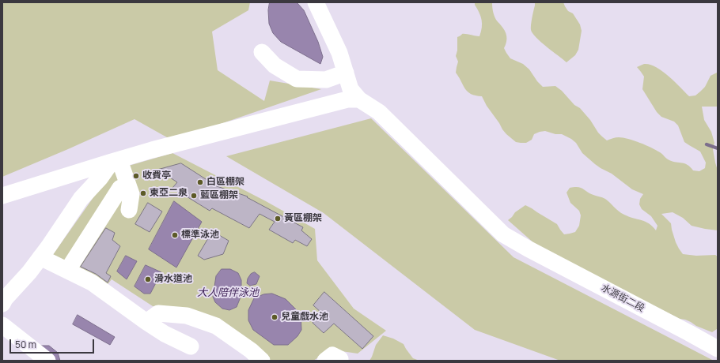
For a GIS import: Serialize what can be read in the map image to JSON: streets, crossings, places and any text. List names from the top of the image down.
{
  "streets": {
    "street": ["水源街二段"]
  },
  "water": ["大人陪伴泳池"],
  "places": [
    "收費亭",
    "白區棚架",
    "東亞二泉",
    "藍區棚架",
    "黃區棚架",
    "標準泳池",
    "滑水道池",
    "兒童戲水池"
  ],
  "scale_bar": "50 m"
}
